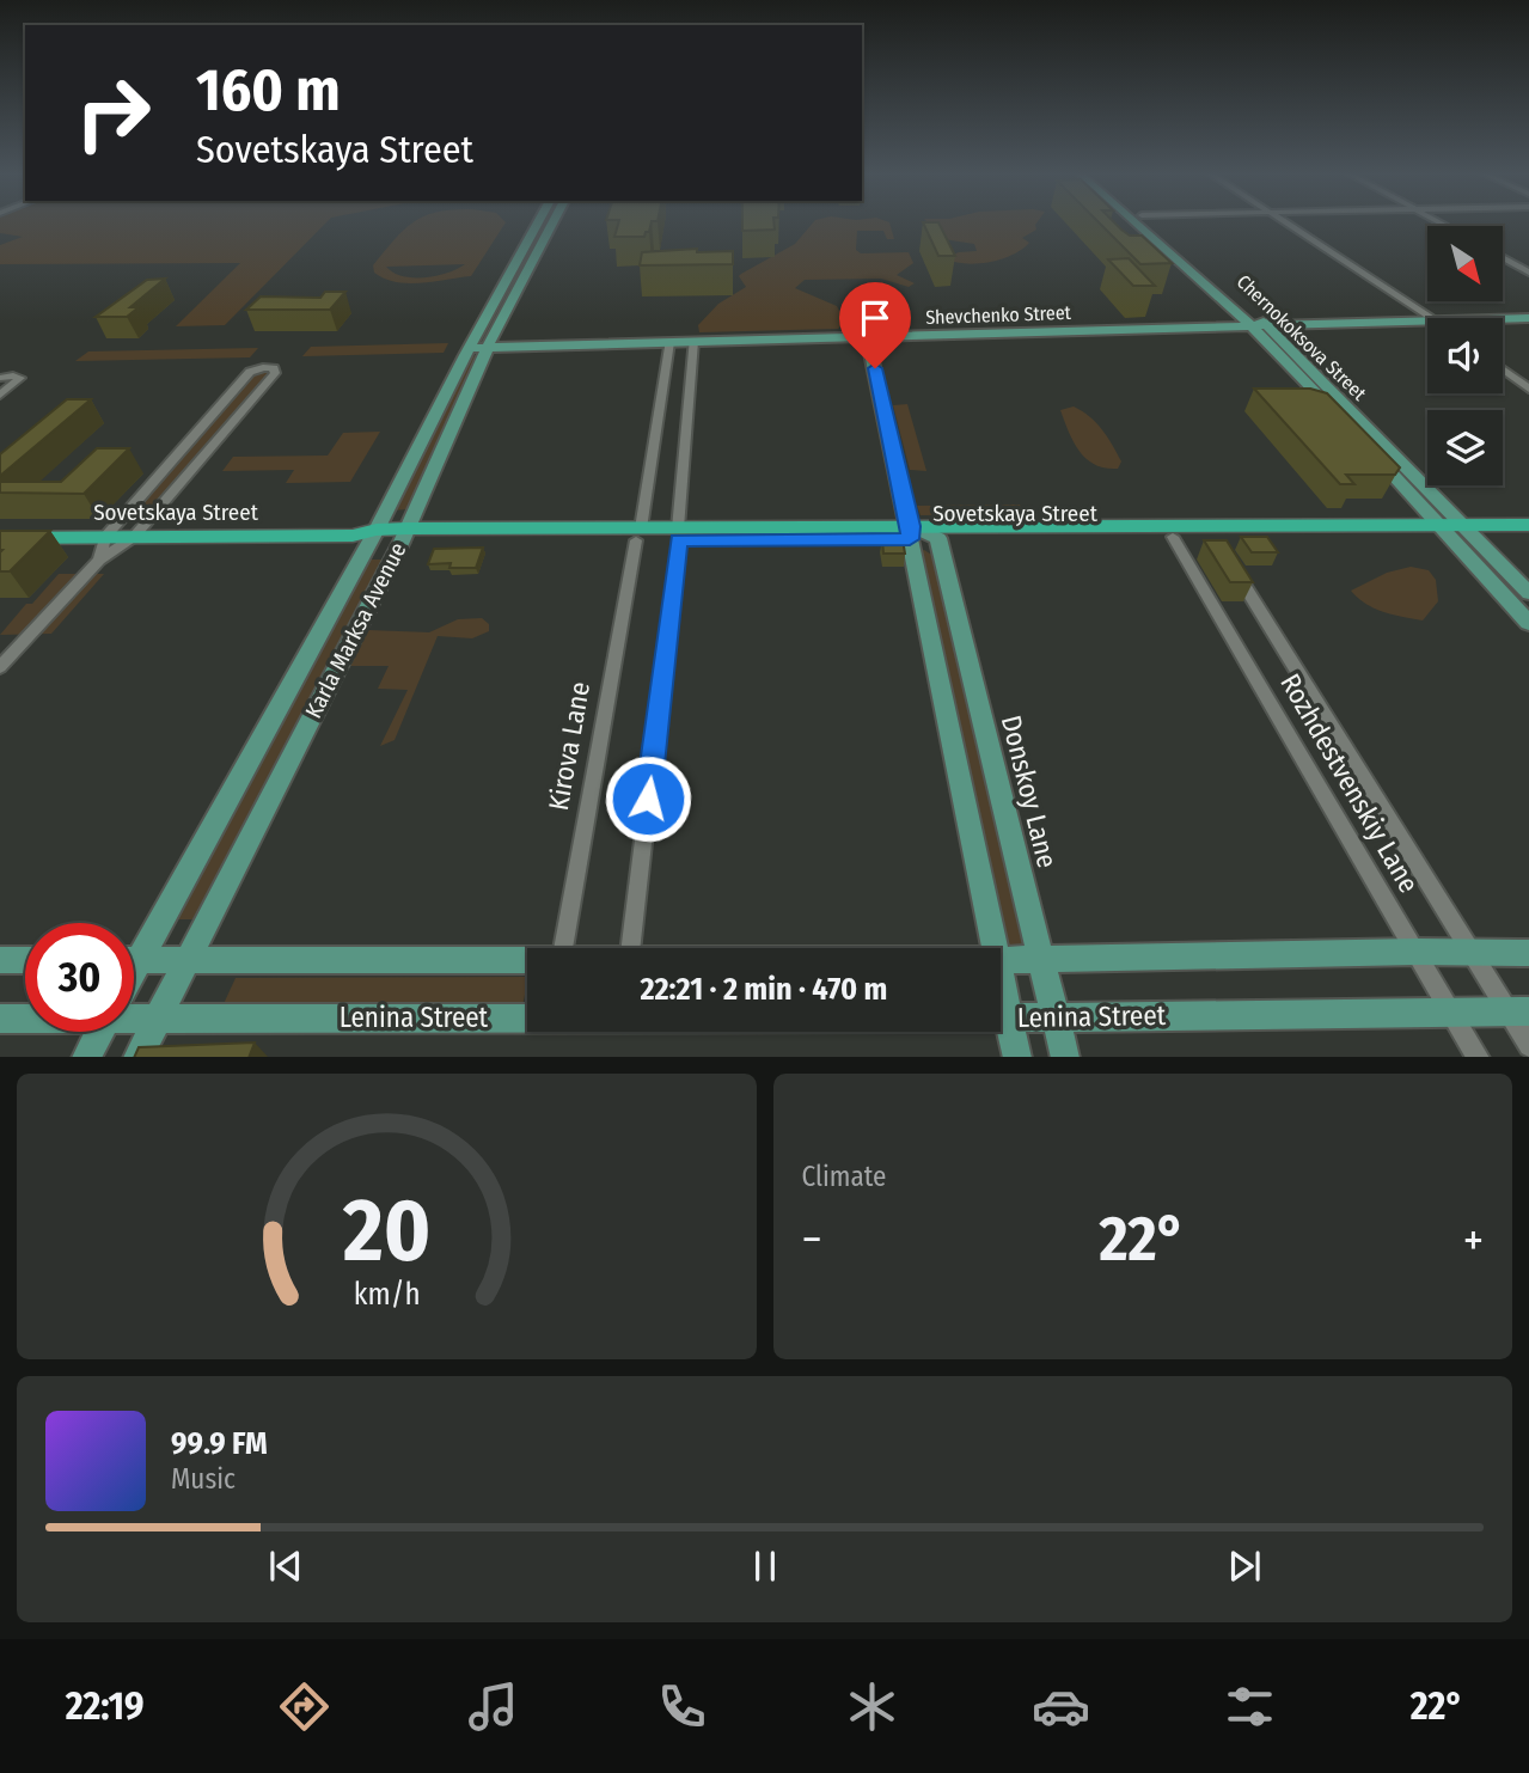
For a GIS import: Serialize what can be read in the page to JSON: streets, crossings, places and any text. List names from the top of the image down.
{
  "streets": {
    "main road": [
      "Shevchenko Street",
      "Chernokoksova Street",
      "Sovetskaya Street",
      "Karla Marksa Avenue",
      "Donskoy Lane",
      "Lenina Street"
    ],
    "street": ["Kirova Lane", "Rozhdestvenskiy Lane"]
  },
  "crossings": [
    ["Shevchenko Street", "Chernokoksova Street"],
    ["Shevchenko Street", "Karla Marksa Avenue"],
    ["Shevchenko Street", "Kirova Lane"],
    ["Chernokoksova Street", "Sovetskaya Street"],
    ["Sovetskaya Street", "Karla Marksa Avenue"],
    ["Sovetskaya Street", "Kirova Lane"],
    ["Sovetskaya Street", "Rozhdestvenskiy Lane"],
    ["Sovetskaya Street", "Donskoy Lane"],
    ["Karla Marksa Avenue", "Lenina Street"],
    ["Rozhdestvenskiy Lane", "Lenina Street"],
    ["Donskoy Lane", "Lenina Street"]
  ],
  "north": "bottom right",
  "page": {
    "turn": ["160 m", "Sovetskaya Street"],
    "limit": "30",
    "trip": "22:21 · 2 min · 470 m",
    "tile": "Climate",
    "heat": ["−", "22°", "+"],
    "song": ["99.9 FM", "Music"],
    "tabs": ["22:19", "22°"],
    "gauge": ["20", "km/h"]
  }
}
